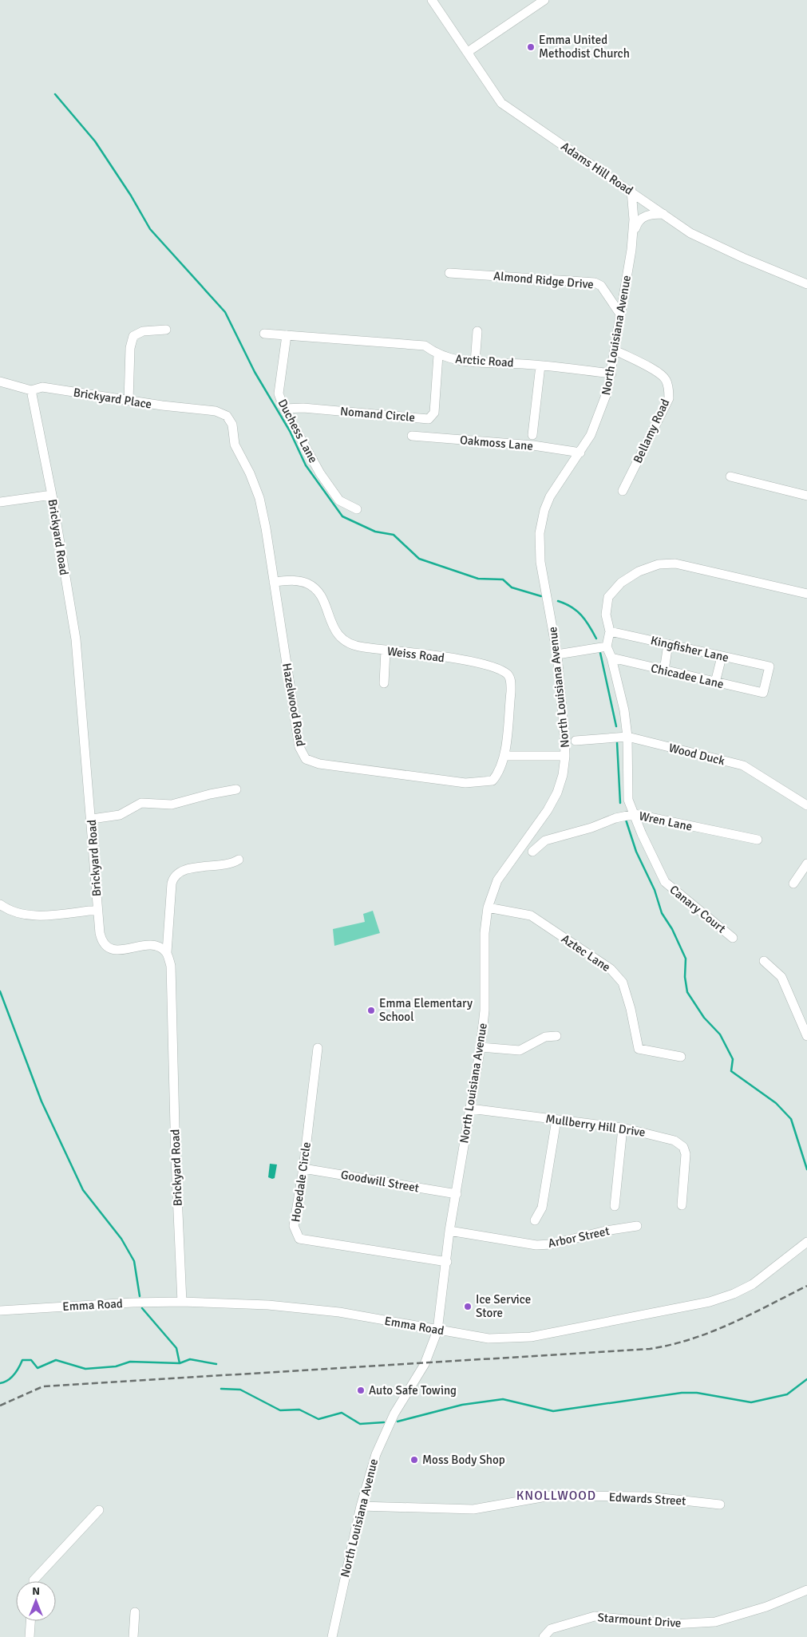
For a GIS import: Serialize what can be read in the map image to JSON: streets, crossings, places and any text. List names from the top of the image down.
{
  "streets": {
    "street": [
      "Adams Hill Road",
      "Almond Ridge Drive",
      "North Louisiana Avenue",
      "Arctic Road",
      "Brickyard Place",
      "Nomand Circle",
      "Duchess Lane",
      "Bellamy Road",
      "Oakmoss Lane",
      "Brickyard Road",
      "Kingfisher Lane",
      "Weiss Road",
      "Chicadee Lane",
      "Hazelwood Road",
      "Wood Duck",
      "Wren Lane",
      "Canary Court",
      "Aztec Lane",
      "Mullberry Hill Drive",
      "Goodwill Street",
      "Hopedale Circle",
      "Arbor Street",
      "Emma Road",
      "Edwards Street",
      "Starmount Drive"
    ]
  },
  "crossings": [
    ["Adams Hill Road", "North Louisiana Avenue"],
    ["Almond Ridge Drive", "North Louisiana Avenue"],
    ["North Louisiana Avenue", "Arctic Road"],
    ["North Louisiana Avenue", "Bellamy Road"],
    ["North Louisiana Avenue", "Oakmoss Lane"],
    ["North Louisiana Avenue", "Aztec Lane"],
    ["North Louisiana Avenue", "Mullberry Hill Drive"],
    ["North Louisiana Avenue", "Goodwill Street"],
    ["North Louisiana Avenue", "Hopedale Circle"],
    ["North Louisiana Avenue", "Arbor Street"],
    ["North Louisiana Avenue", "Emma Road"],
    ["North Louisiana Avenue", "Edwards Street"],
    ["Arctic Road", "Nomand Circle"],
    ["Arctic Road", "Duchess Lane"],
    ["Brickyard Place", "Brickyard Road"],
    ["Brickyard Place", "Hazelwood Road"],
    ["Nomand Circle", "Duchess Lane"],
    ["Brickyard Road", "Emma Road"],
    ["Kingfisher Lane", "Chicadee Lane"],
    ["Weiss Road", "Hazelwood Road"],
    ["Chicadee Lane", "Canary Court"],
    ["Wood Duck", "Canary Court"],
    ["Wren Lane", "Canary Court"],
    ["Goodwill Street", "Hopedale Circle"]
  ],
  "districts": ["KNOLLWOOD"],
  "places": [
    "Emma United Methodist Church",
    "Emma Elementary School",
    "Ice Service Store",
    "Auto Safe Towing",
    "Moss Body Shop"
  ],
  "north": "top"
}
